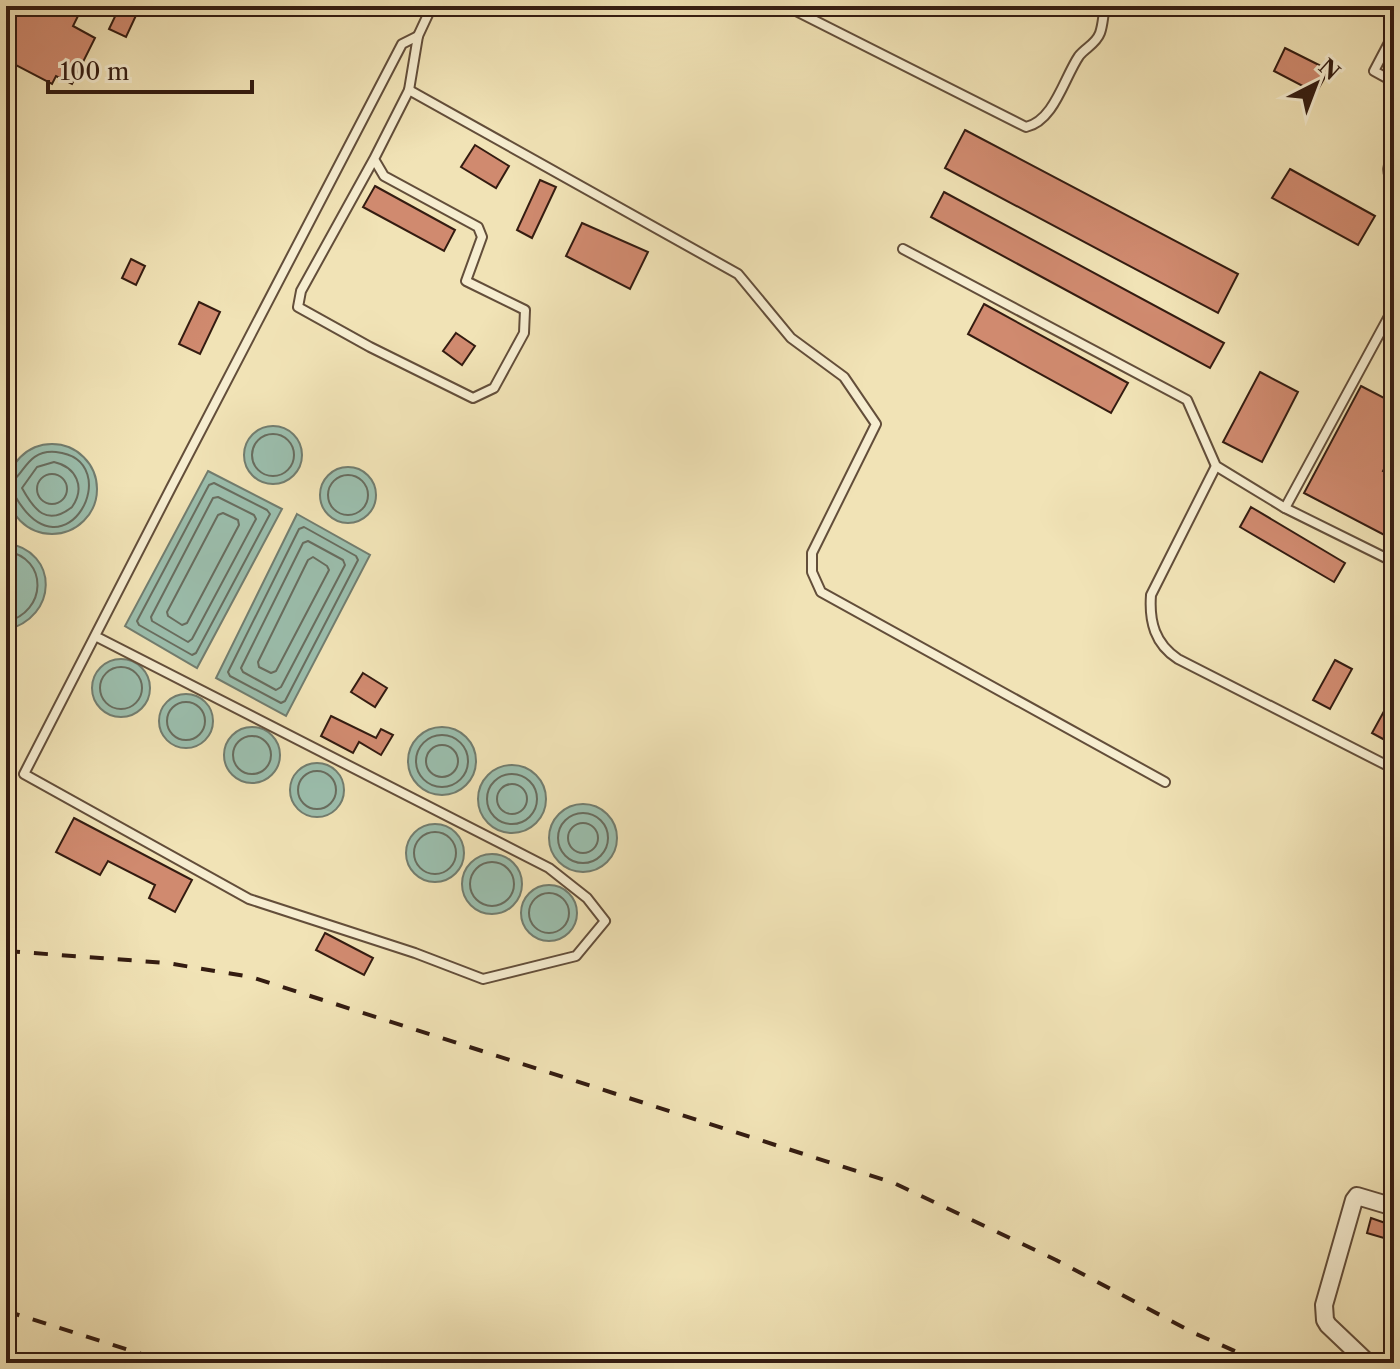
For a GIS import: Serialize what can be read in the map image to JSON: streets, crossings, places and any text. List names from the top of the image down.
{
  "scale_bar": "100 m",
  "north": "top right"
}
